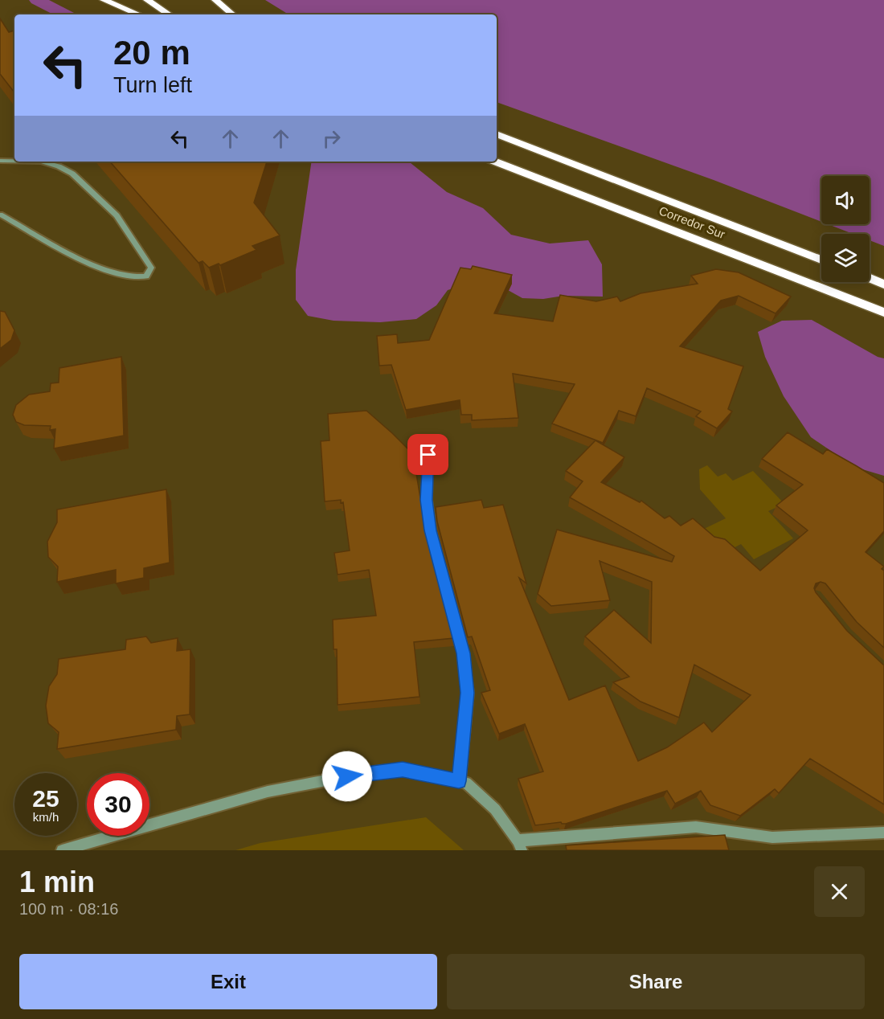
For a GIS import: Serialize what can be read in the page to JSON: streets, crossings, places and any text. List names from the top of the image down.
{
  "streets": {
    "highway": ["Corredor Sur"]
  },
  "page": {
    "turn": ["20 m", "Turn left"],
    "speed": "25 km/h",
    "limit": "30",
    "heading": ["1 min", "100 m · 08:16"],
    "buttons": ["Exit", "Share"]
  }
}
